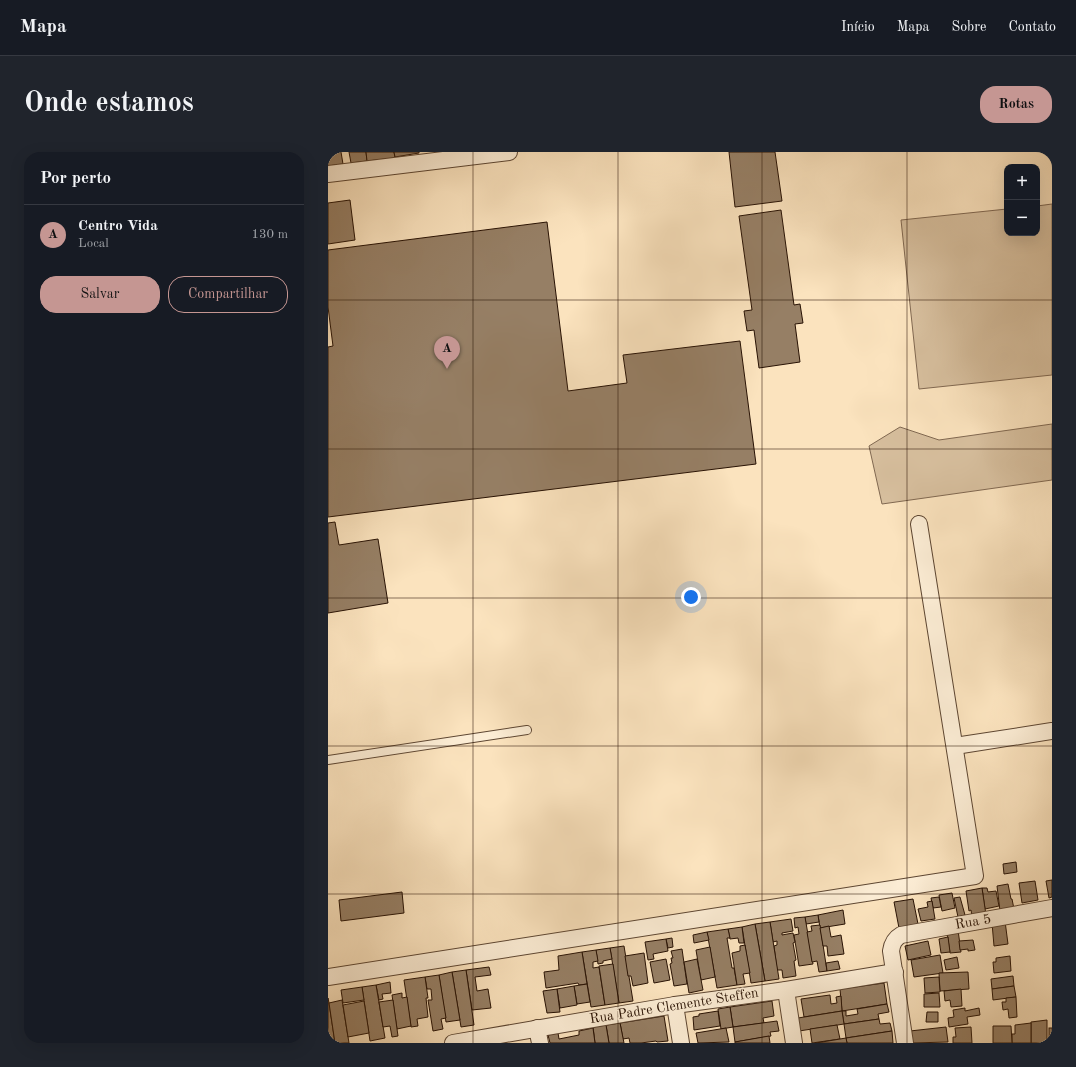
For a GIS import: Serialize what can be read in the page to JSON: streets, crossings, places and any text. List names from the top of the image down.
{
  "streets": {
    "street": ["Rua 5", "Rua Padre Clemente Steffen"]
  },
  "crossings": [
    ["Rua 5", "Rua Padre Clemente Steffen"]
  ],
  "page": {
    "header": "Mapa",
    "nav": [
      "Início",
      "Mapa",
      "Sobre",
      "Contato"
    ],
    "buttons": [
      "Rotas",
      ["Salvar", "Compartilhar"]
    ],
    "title": "Onde estamos",
    "heading": "Por perto",
    "map_buttons": ["+", "−"],
    "list": [
      {
        "mark": "A",
        "name": "Centro Vida",
        "note": "Local",
        "value": "130 m"
      }
    ],
    "pins": "A"
  }
}
